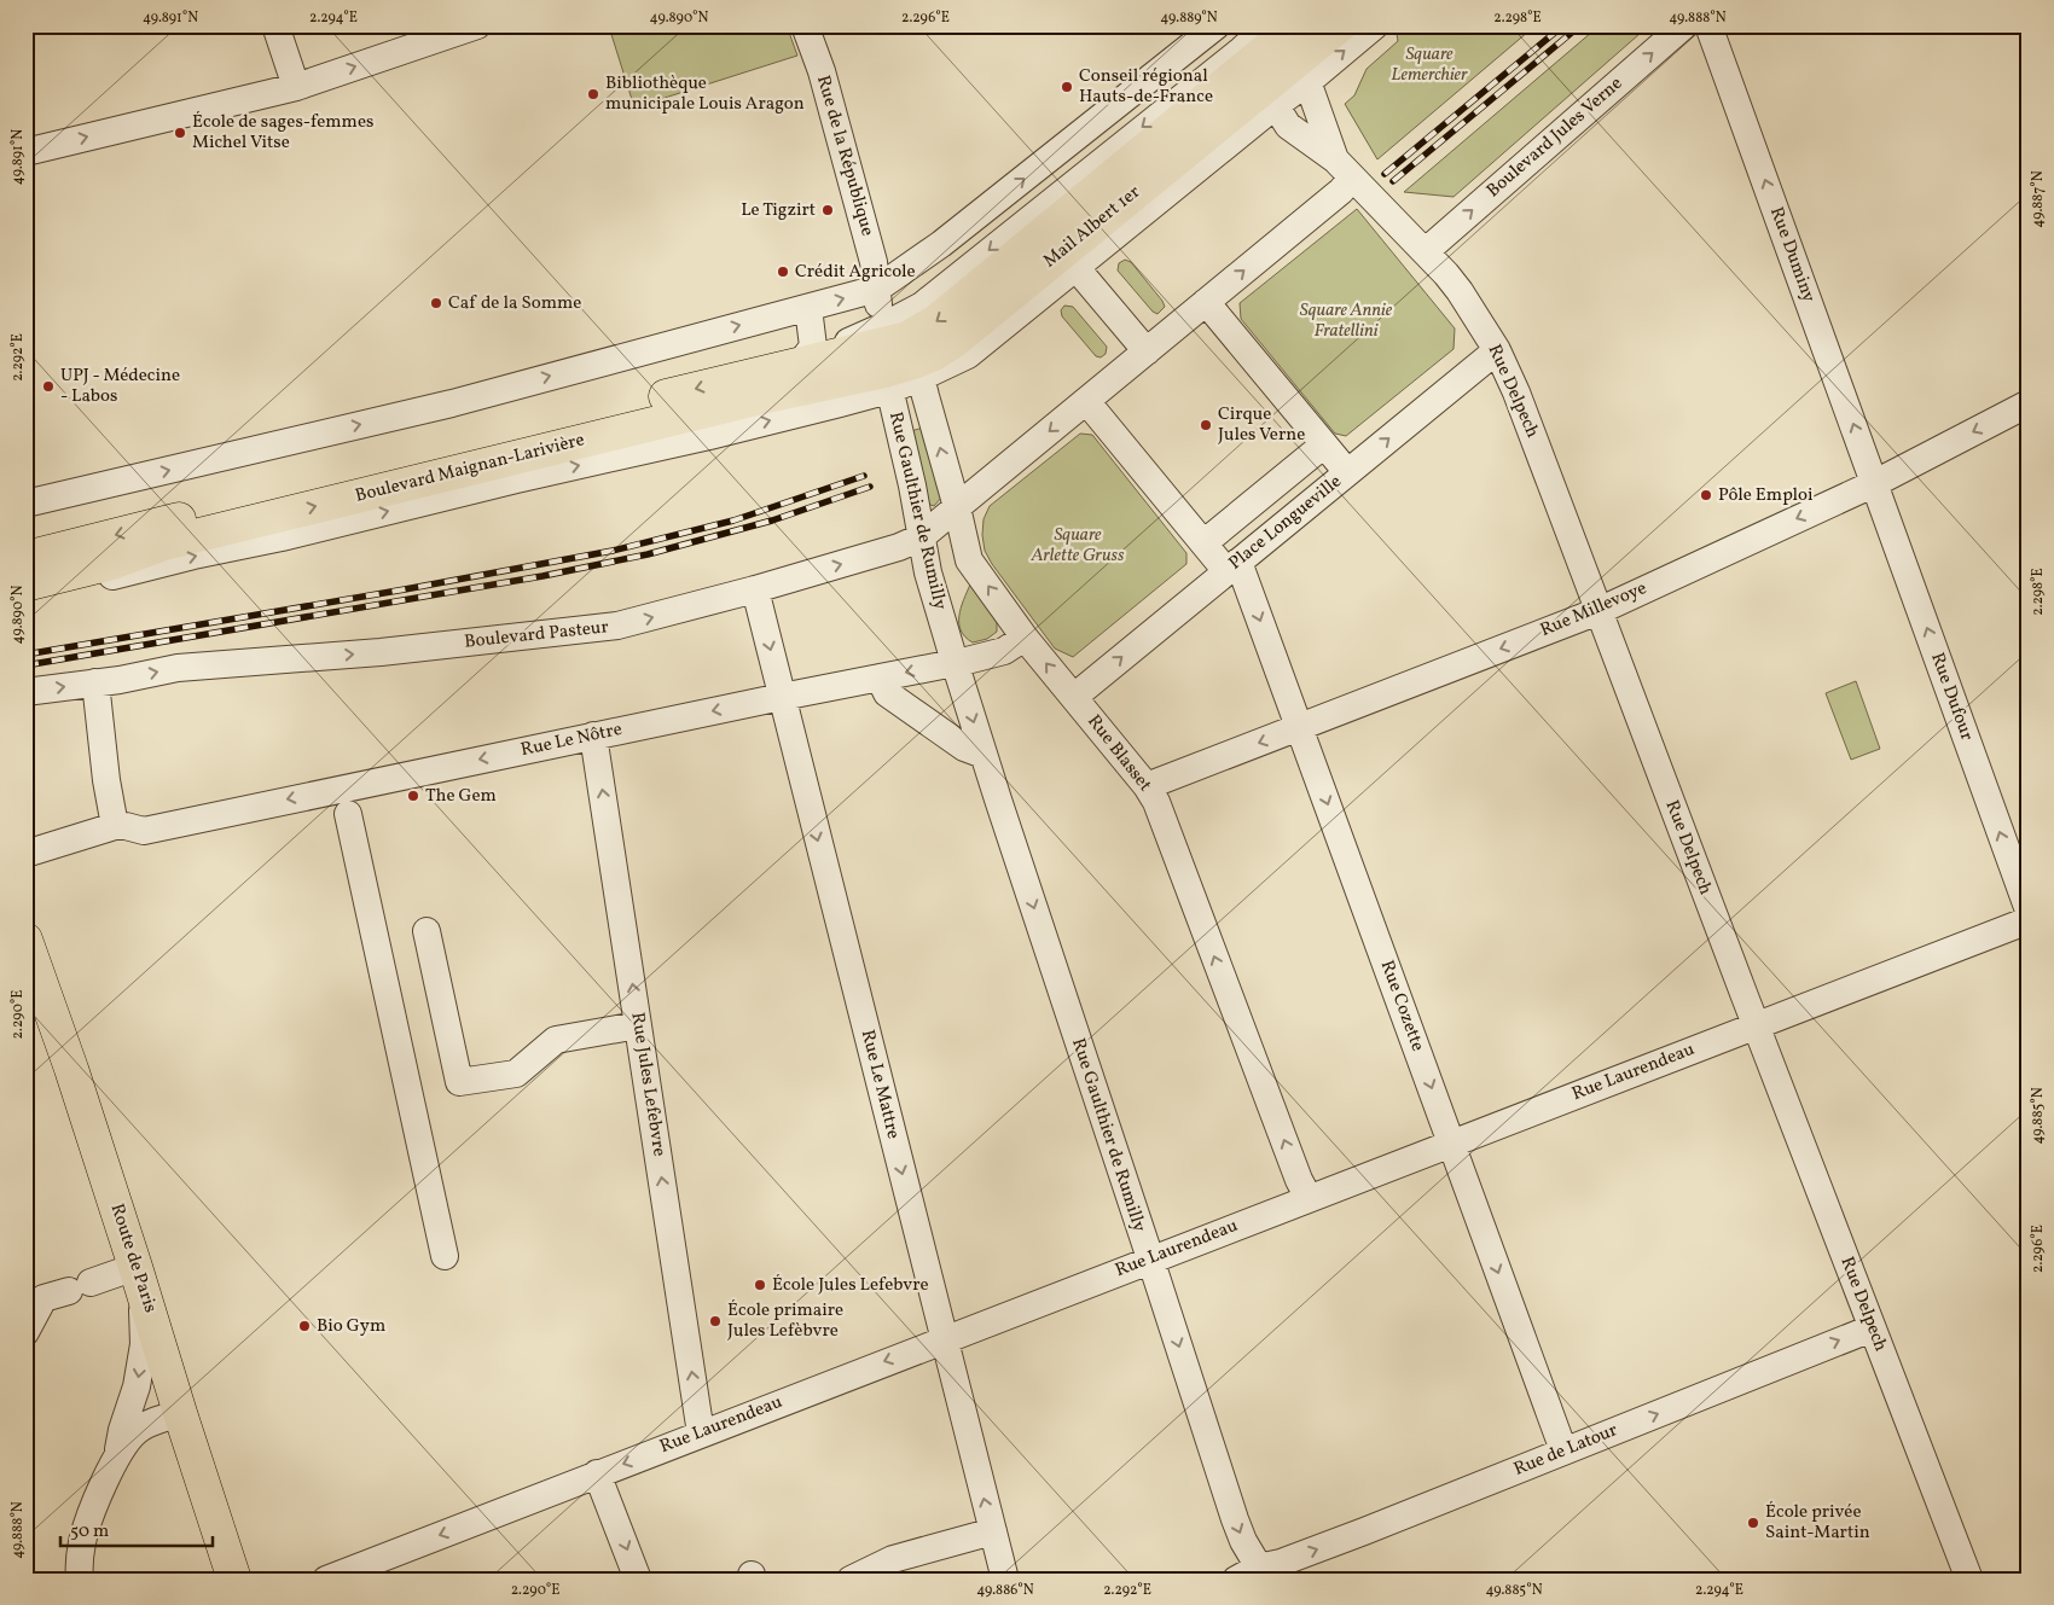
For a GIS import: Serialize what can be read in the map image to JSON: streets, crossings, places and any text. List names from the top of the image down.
{
  "streets": {
    "main road": ["Mail Albert 1er", "Boulevard Maignan-Larivière", "Route de Paris"],
    "street": [
      "Boulevard Jules Verne",
      "Rue de la République",
      "Rue Duminy",
      "Rue Delpech",
      "Rue Gaulthier de Rumilly",
      "Place Longueville",
      "Rue Millevoye",
      "Boulevard Pasteur",
      "Rue Dufour",
      "Rue Le Nôtre",
      "Rue Blasset",
      "Rue Cozette",
      "Rue Laurendeau",
      "Rue Jules Lefebvre",
      "Rue Le Mattre",
      "Rue de Latour"
    ]
  },
  "crossings": [
    ["Boulevard Jules Verne", "Rue Delpech"],
    ["Rue de la République", "Mail Albert 1er"],
    ["Rue de la République", "Boulevard Maignan-Larivière"],
    ["Rue de la République", "Rue Gaulthier de Rumilly"],
    ["Rue de la République", "Rue Blasset"],
    ["Mail Albert 1er", "Rue Delpech"],
    ["Mail Albert 1er", "Boulevard Maignan-Larivière"],
    ["Mail Albert 1er", "Rue Gaulthier de Rumilly"],
    ["Mail Albert 1er", "Rue Blasset"],
    ["Rue Duminy", "Rue Millevoye"],
    ["Rue Duminy", "Rue Dufour"],
    ["Rue Delpech", "Place Longueville"],
    ["Rue Delpech", "Rue Millevoye"],
    ["Rue Delpech", "Boulevard Pasteur"],
    ["Rue Delpech", "Rue Laurendeau"],
    ["Rue Delpech", "Rue de Latour"],
    ["Boulevard Maignan-Larivière", "Rue Gaulthier de Rumilly"],
    ["Boulevard Maignan-Larivière", "Rue Blasset"],
    ["Rue Gaulthier de Rumilly", "Boulevard Pasteur"],
    ["Rue Gaulthier de Rumilly", "Rue Le Nôtre"],
    ["Rue Gaulthier de Rumilly", "Rue Blasset"],
    ["Rue Gaulthier de Rumilly", "Rue Laurendeau"],
    ["Rue Gaulthier de Rumilly", "Rue de Latour"],
    ["Place Longueville", "Rue Blasset"],
    ["Place Longueville", "Rue Cozette"],
    ["Rue Millevoye", "Rue Dufour"],
    ["Rue Millevoye", "Rue Blasset"],
    ["Rue Millevoye", "Rue Cozette"],
    ["Boulevard Pasteur", "Rue Blasset"],
    ["Boulevard Pasteur", "Rue Cozette"],
    ["Boulevard Pasteur", "Rue Le Mattre"],
    ["Rue Le Nôtre", "Rue Blasset"],
    ["Rue Le Nôtre", "Rue Jules Lefebvre"],
    ["Rue Le Nôtre", "Rue Le Mattre"],
    ["Rue Blasset", "Rue Laurendeau"],
    ["Rue Cozette", "Rue Laurendeau"],
    ["Rue Cozette", "Rue de Latour"],
    ["Rue Laurendeau", "Rue Jules Lefebvre"],
    ["Rue Laurendeau", "Rue Le Mattre"]
  ],
  "one_way": [
    "Boulevard Jules Verne",
    "Rue Duminy",
    "Rue Gaulthier de Rumilly",
    "Place Longueville",
    "Rue Millevoye",
    "Rue Dufour",
    "Rue Le Nôtre",
    "Rue Blasset",
    "Rue Cozette",
    "Rue Laurendeau",
    "Rue de Latour"
  ],
  "parks": ["Square Lemerchier", "Square Annie Fratellini", "Square Arlette Gruss"],
  "places": [
    "Conseil régional Hauts-de-France",
    "Bibliothèque municipale Louis Aragon",
    "École de sages-femmes Michel Vitse",
    "Le Tigzirt",
    "Crédit Agricole",
    "Caf de la Somme",
    "UPJ - Médecine - Labos",
    "Cirque Jules Verne",
    "Pôle Emploi",
    "The Gem",
    "École Jules Lefebvre",
    "École primaire Jules Lefèbvre",
    "Bio Gym",
    "École privée Saint-Martin"
  ],
  "scale_bar": "50 m",
  "coordinates": [
    "49.891°N",
    "2.294°E",
    "49.890°N",
    "2.296°E",
    "49.889°N",
    "2.298°E",
    "49.888°N",
    "49.887°N",
    "2.292°E",
    "2.290°E",
    "49.885°N",
    "49.886°N"
  ]
}
